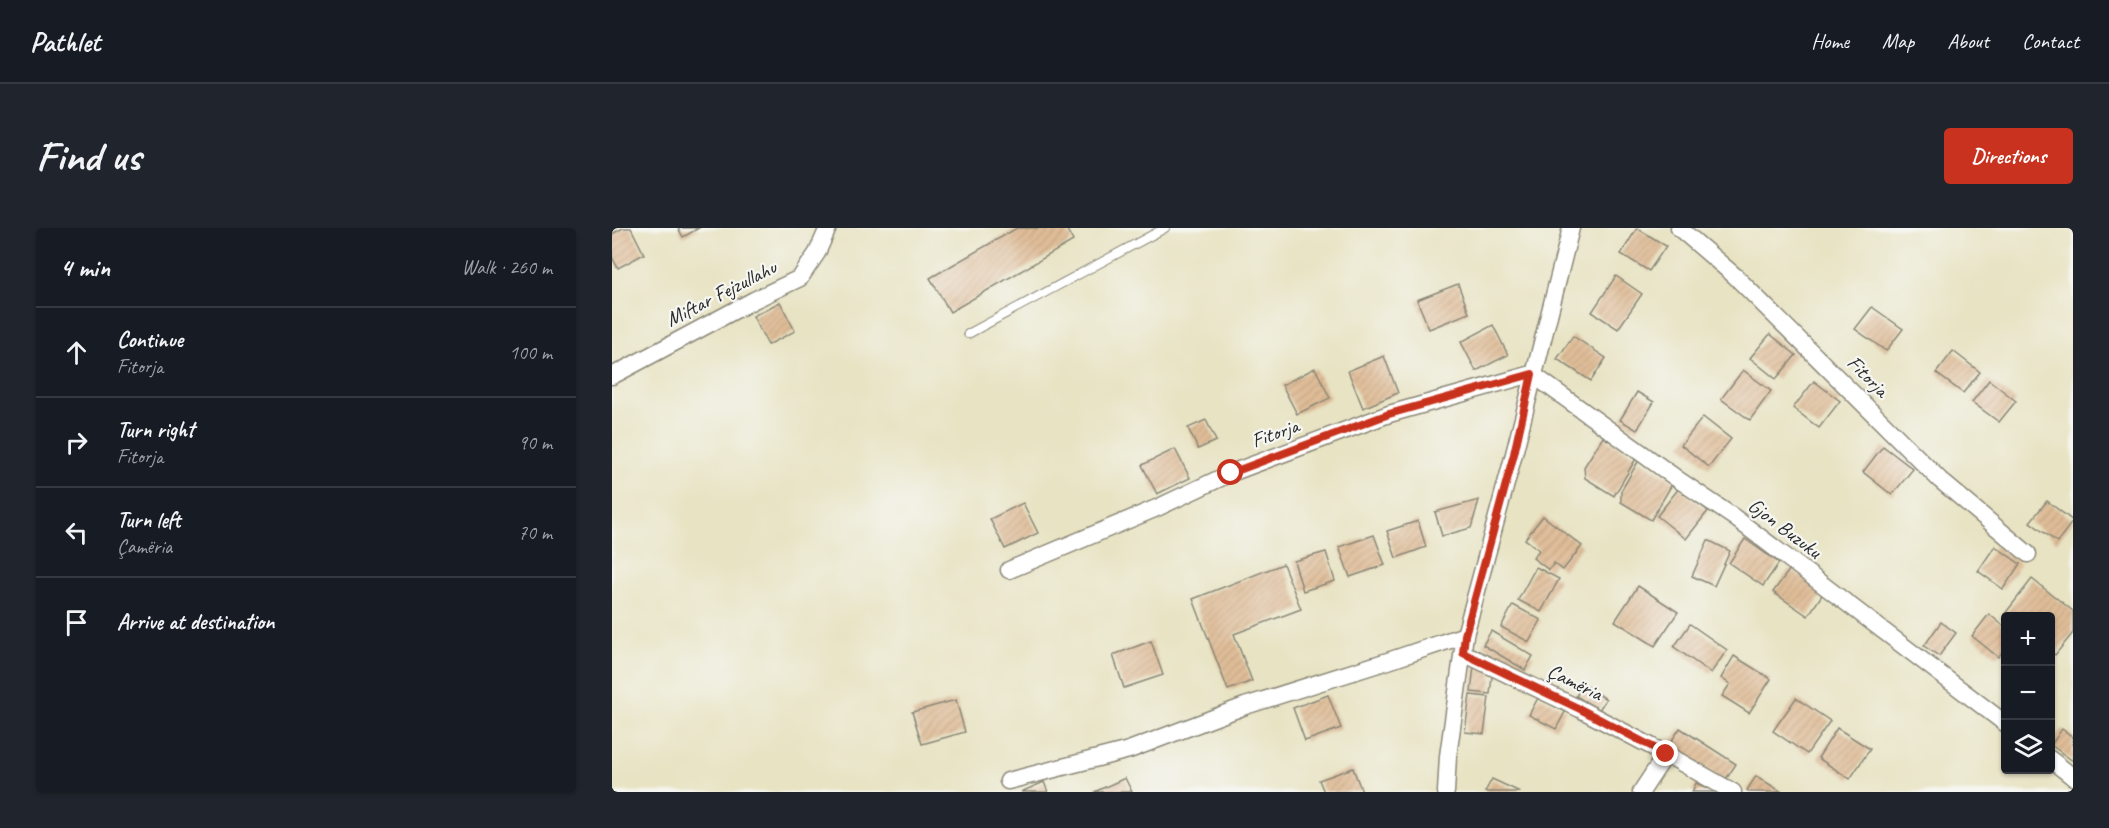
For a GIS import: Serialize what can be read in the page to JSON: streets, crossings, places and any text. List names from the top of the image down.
{
  "streets": {
    "street": [
      "Miftar Fejzullahu",
      "Fitorja",
      "Gjon Buzuku",
      "Çamëria"
    ]
  },
  "crossings": [
    ["Fitorja", "Gjon Buzuku"]
  ],
  "page": {
    "header": "Pathlet",
    "nav": [
      "Home",
      "Map",
      "About",
      "Contact"
    ],
    "buttons": "Directions",
    "title": "Find us",
    "heading": ["4 min", "Walk · 260 m"],
    "list": [
      ["Continue", "Fitorja", "100 m"],
      ["Turn right", "Fitorja", "90 m"],
      ["Turn left", "Çamëria", "70 m"],
      "Arrive at destination"
    ],
    "map_buttons": ["+", "−"]
  }
}
